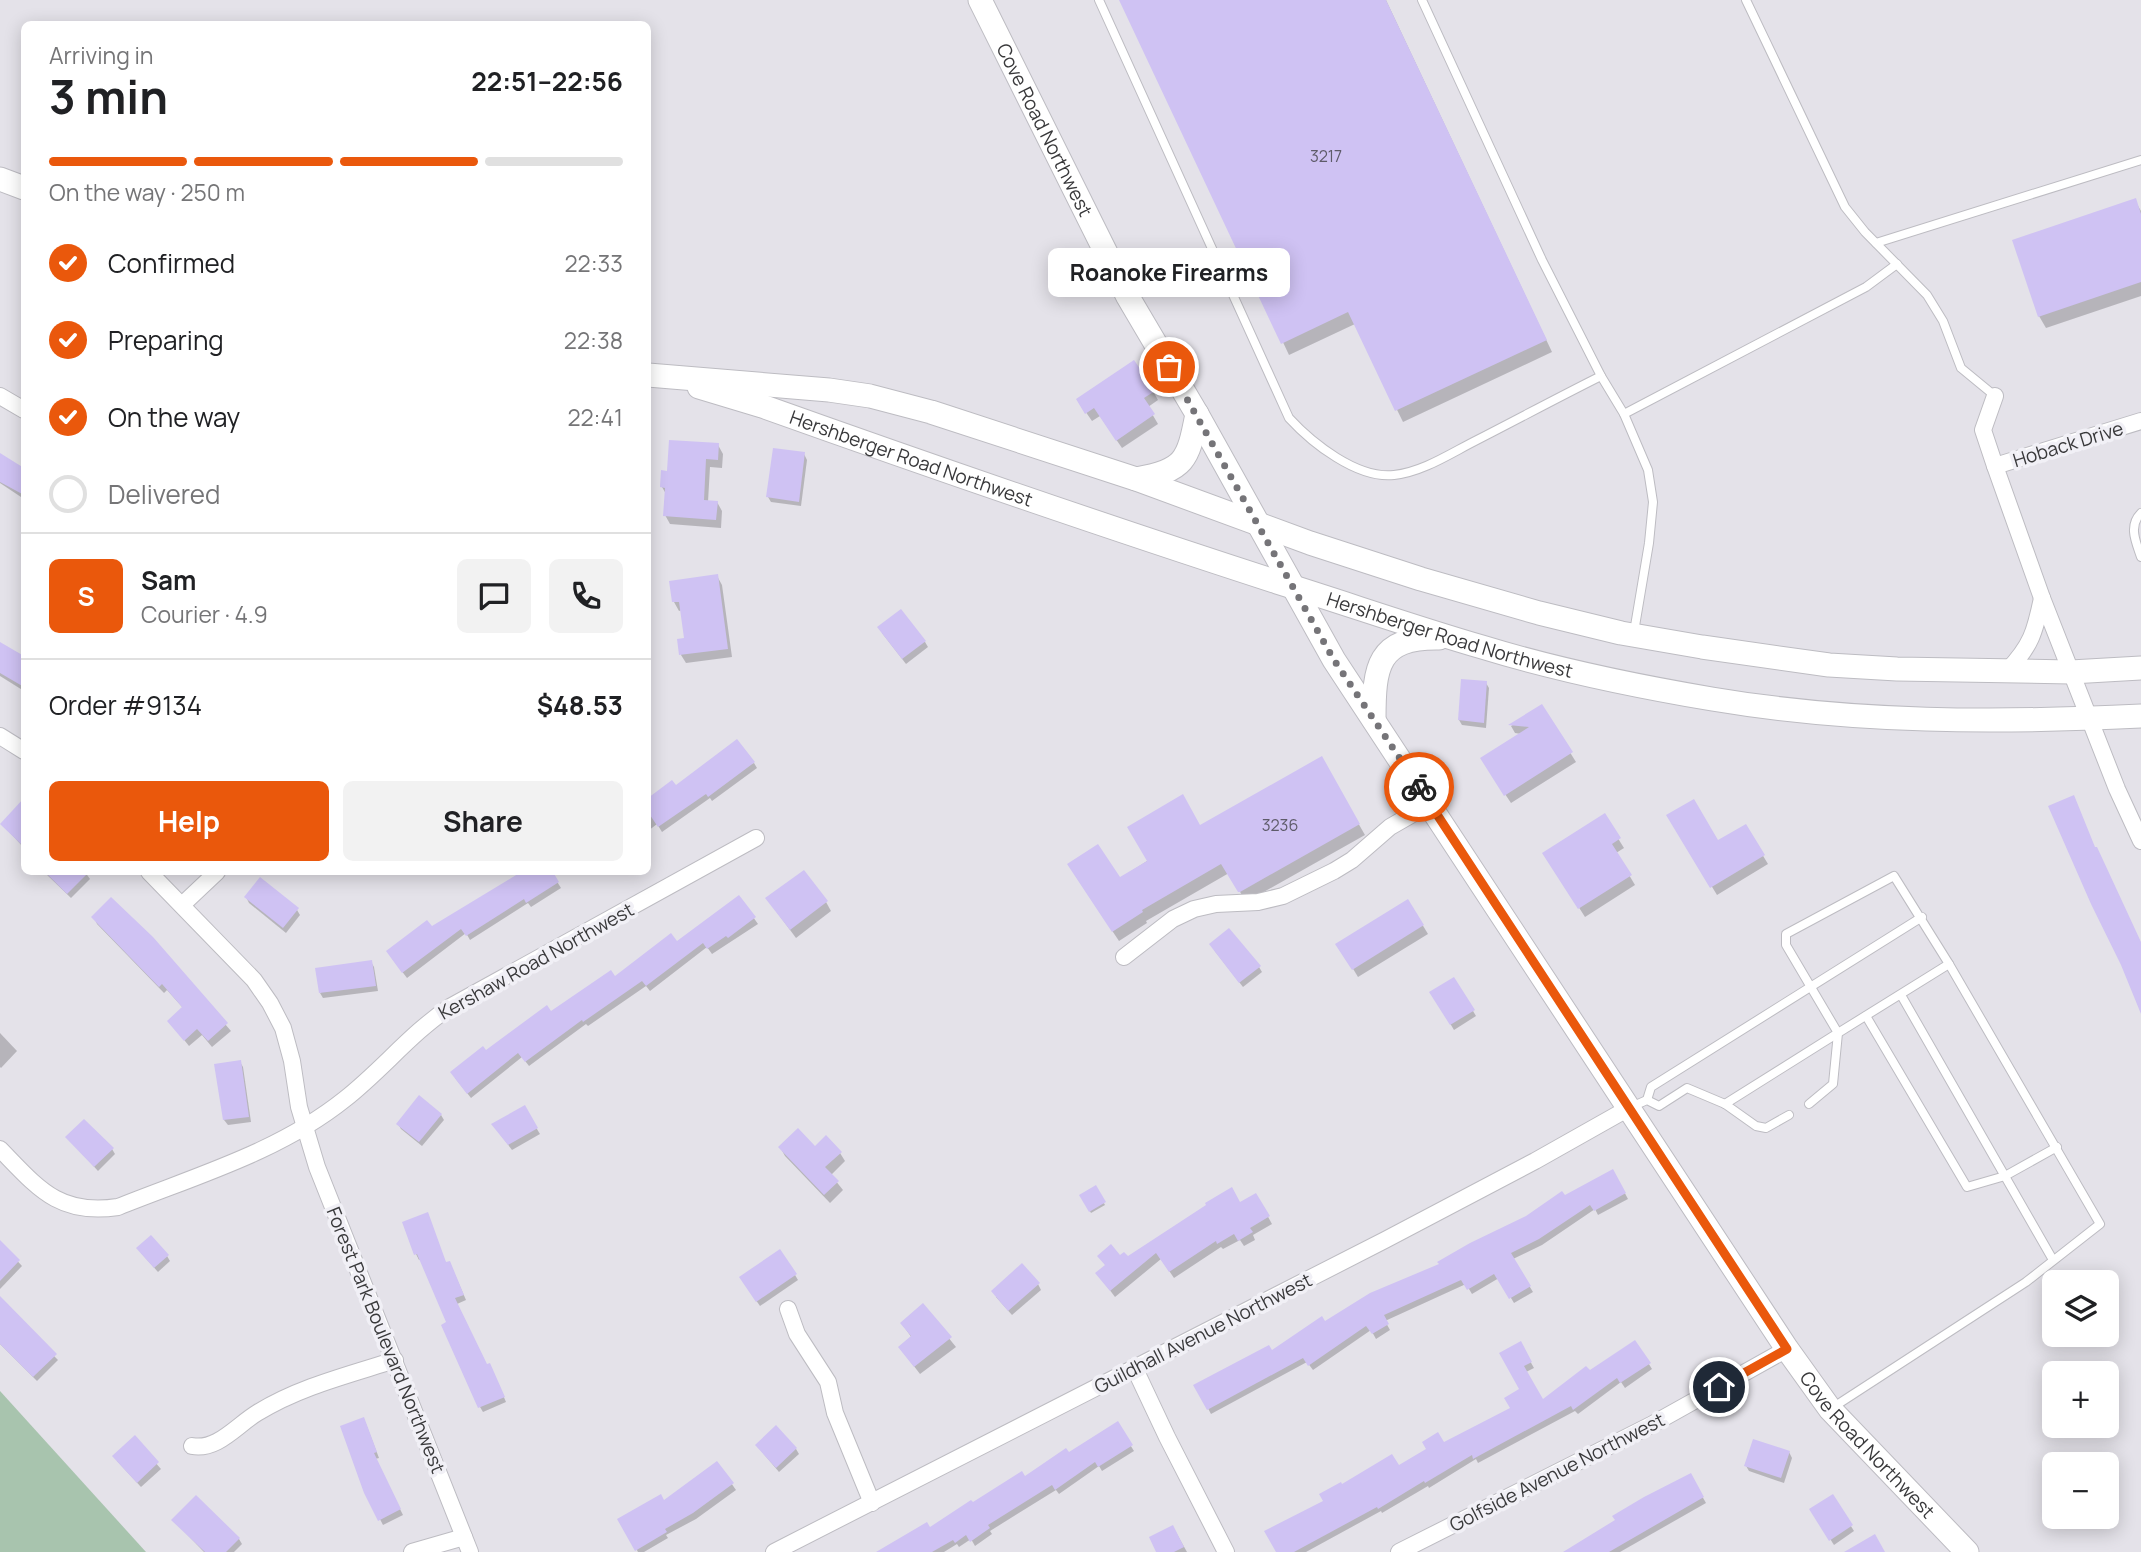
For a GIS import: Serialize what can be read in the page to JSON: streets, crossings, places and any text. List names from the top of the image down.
{
  "streets": {
    "main road": ["Cove Road Northwest", "Hershberger Road Northwest"],
    "street": [
      "Hoback Drive",
      "Kershaw Road Northwest",
      "Guildhall Avenue Northwest",
      "Forest Park Boulevard Northwest",
      "Golfside Avenue Northwest"
    ]
  },
  "crossings": [
    ["Cove Road Northwest", "Hershberger Road Northwest"],
    ["Cove Road Northwest", "Guildhall Avenue Northwest"],
    ["Cove Road Northwest", "Golfside Avenue Northwest"],
    ["Kershaw Road Northwest", "Forest Park Boulevard Northwest"]
  ],
  "places": ["Roanoke Firearms"],
  "house_numbers": ["3217", "3236"],
  "page": {
    "heading": ["3 min", "Arriving in", "22:51–22:56"],
    "panel": [
      "Sam",
      "Courier · 4.9",
      "Order #9134",
      "$48.53"
    ],
    "bar": "On the way · 250 m",
    "list": [
      ["Confirmed", "22:33"],
      ["Preparing", "22:38"],
      ["On the way", "22:41"],
      "Delivered"
    ],
    "bubble": "Roanoke Firearms",
    "round": "S",
    "buttons": ["Help", "Share"],
    "map_buttons": ["+", "−"]
  }
}
